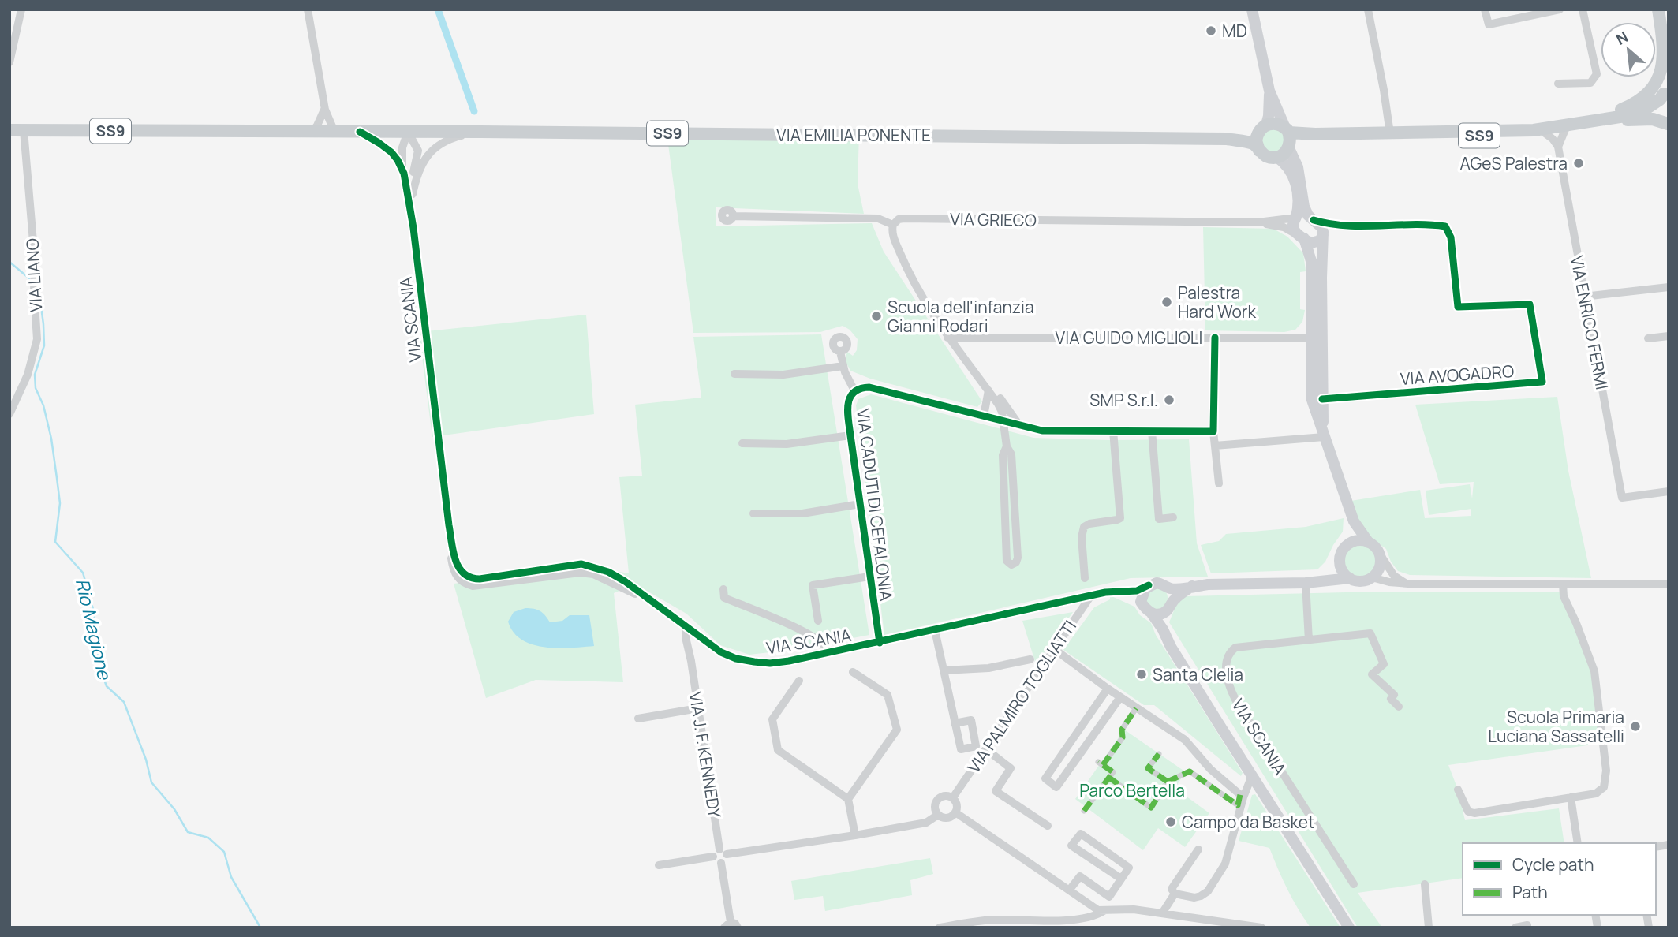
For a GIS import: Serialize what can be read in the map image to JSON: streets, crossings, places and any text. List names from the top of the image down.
{
  "streets": {
    "main road": ["SS9", "VIA EMILIA PONENTE", "VIA SCANIA"],
    "street": [
      "VIA GRIECO",
      "VIA LIANO",
      "VIA ENRICO FERMI",
      "VIA GUIDO MIGLIOLI",
      "VIA AVOGADRO",
      "VIA CADUTI DI CEFALONIA",
      "VIA PALMIRO TOGLIATTI",
      "VIA J. F. KENNEDY"
    ]
  },
  "crossings": [
    ["SS9", "VIA EMILIA PONENTE"],
    ["SS9", "VIA LIANO"],
    ["SS9", "VIA SCANIA"],
    ["VIA EMILIA PONENTE", "VIA SCANIA"],
    ["VIA SCANIA", "VIA CADUTI DI CEFALONIA"],
    ["VIA SCANIA", "VIA PALMIRO TOGLIATTI"],
    ["VIA SCANIA", "VIA J. F. KENNEDY"]
  ],
  "water": ["Rio Magione"],
  "parks": ["Parco Bertella"],
  "places": [
    "MD",
    "AGeS Palestra",
    "Palestra Hard Work",
    "Scuola dell'infanzia Gianni Rodari",
    "SMP S.r.l.",
    "Santa Clelia",
    "Scuola Primaria Luciana Sassatelli",
    "Campo da Basket"
  ],
  "legend": ["Cycle path", "Path"],
  "north": "top left"
}
